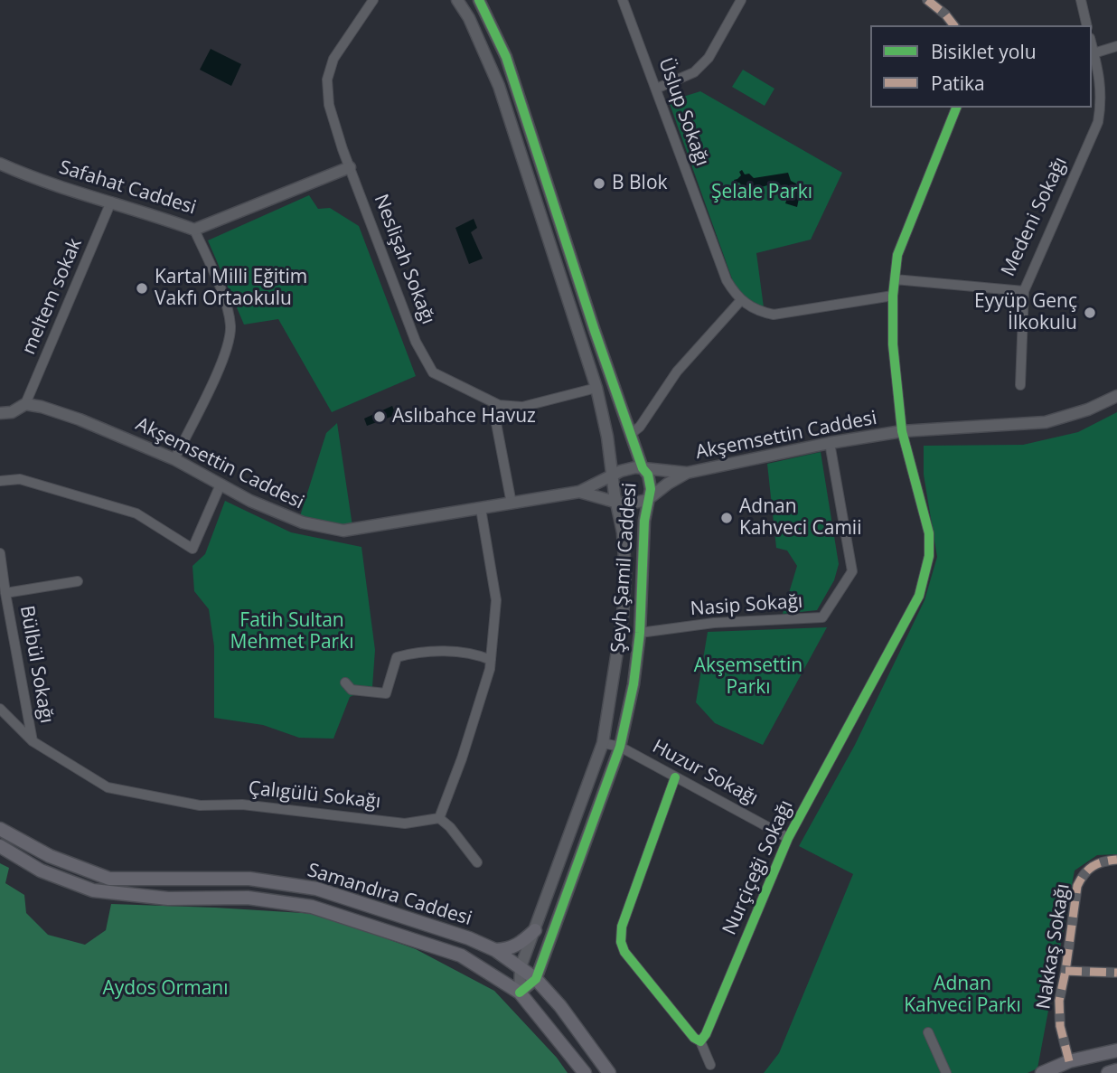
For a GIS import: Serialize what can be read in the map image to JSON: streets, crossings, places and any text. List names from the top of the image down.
{
  "streets": {
    "main road": ["Samandıra Caddesi"],
    "street": [
      "Üslup Sokağı",
      "Safahat Caddesi",
      "Medeni Sokağı",
      "Neslişah Sokağı",
      "meltem sokak",
      "Akşemsettin Caddesi",
      "Şeyh Şamil Caddesi",
      "Nasip Sokağı",
      "Bülbül Sokağı",
      "Huzur Sokağı",
      "Çalıgülü Sokağı",
      "Nurçiçeği Sokağı",
      "Nakkaş Sokağı"
    ]
  },
  "crossings": [
    ["Safahat Caddesi", "Neslişah Sokağı"],
    ["Safahat Caddesi", "meltem sokak"],
    ["Medeni Sokağı", "Nurçiçeği Sokağı"],
    ["Neslişah Sokağı", "Şeyh Şamil Caddesi"],
    ["meltem sokak", "Akşemsettin Caddesi"],
    ["Akşemsettin Caddesi", "Şeyh Şamil Caddesi"],
    ["Akşemsettin Caddesi", "Nasip Sokağı"],
    ["Akşemsettin Caddesi", "Nurçiçeği Sokağı"],
    ["Şeyh Şamil Caddesi", "Nasip Sokağı"],
    ["Şeyh Şamil Caddesi", "Huzur Sokağı"],
    ["Şeyh Şamil Caddesi", "Samandıra Caddesi"],
    ["Bülbül Sokağı", "Çalıgülü Sokağı"],
    ["Huzur Sokağı", "Nurçiçeği Sokağı"]
  ],
  "parks": [
    "Şelale Parkı",
    "Fatih Sultan Mehmet Parkı",
    "Akşemsettin Parkı",
    "Adnan Kahveci Parkı",
    "Aydos Ormanı"
  ],
  "places": [
    "B Blok",
    "Kartal Milli Eğitim Vakfı Ortaokulu",
    "Eyyüp Genç İlkokulu",
    "Aslıbahce Havuz",
    "Adnan Kahveci Camii"
  ],
  "legend": ["Bisiklet yolu", "Patika"]
}
